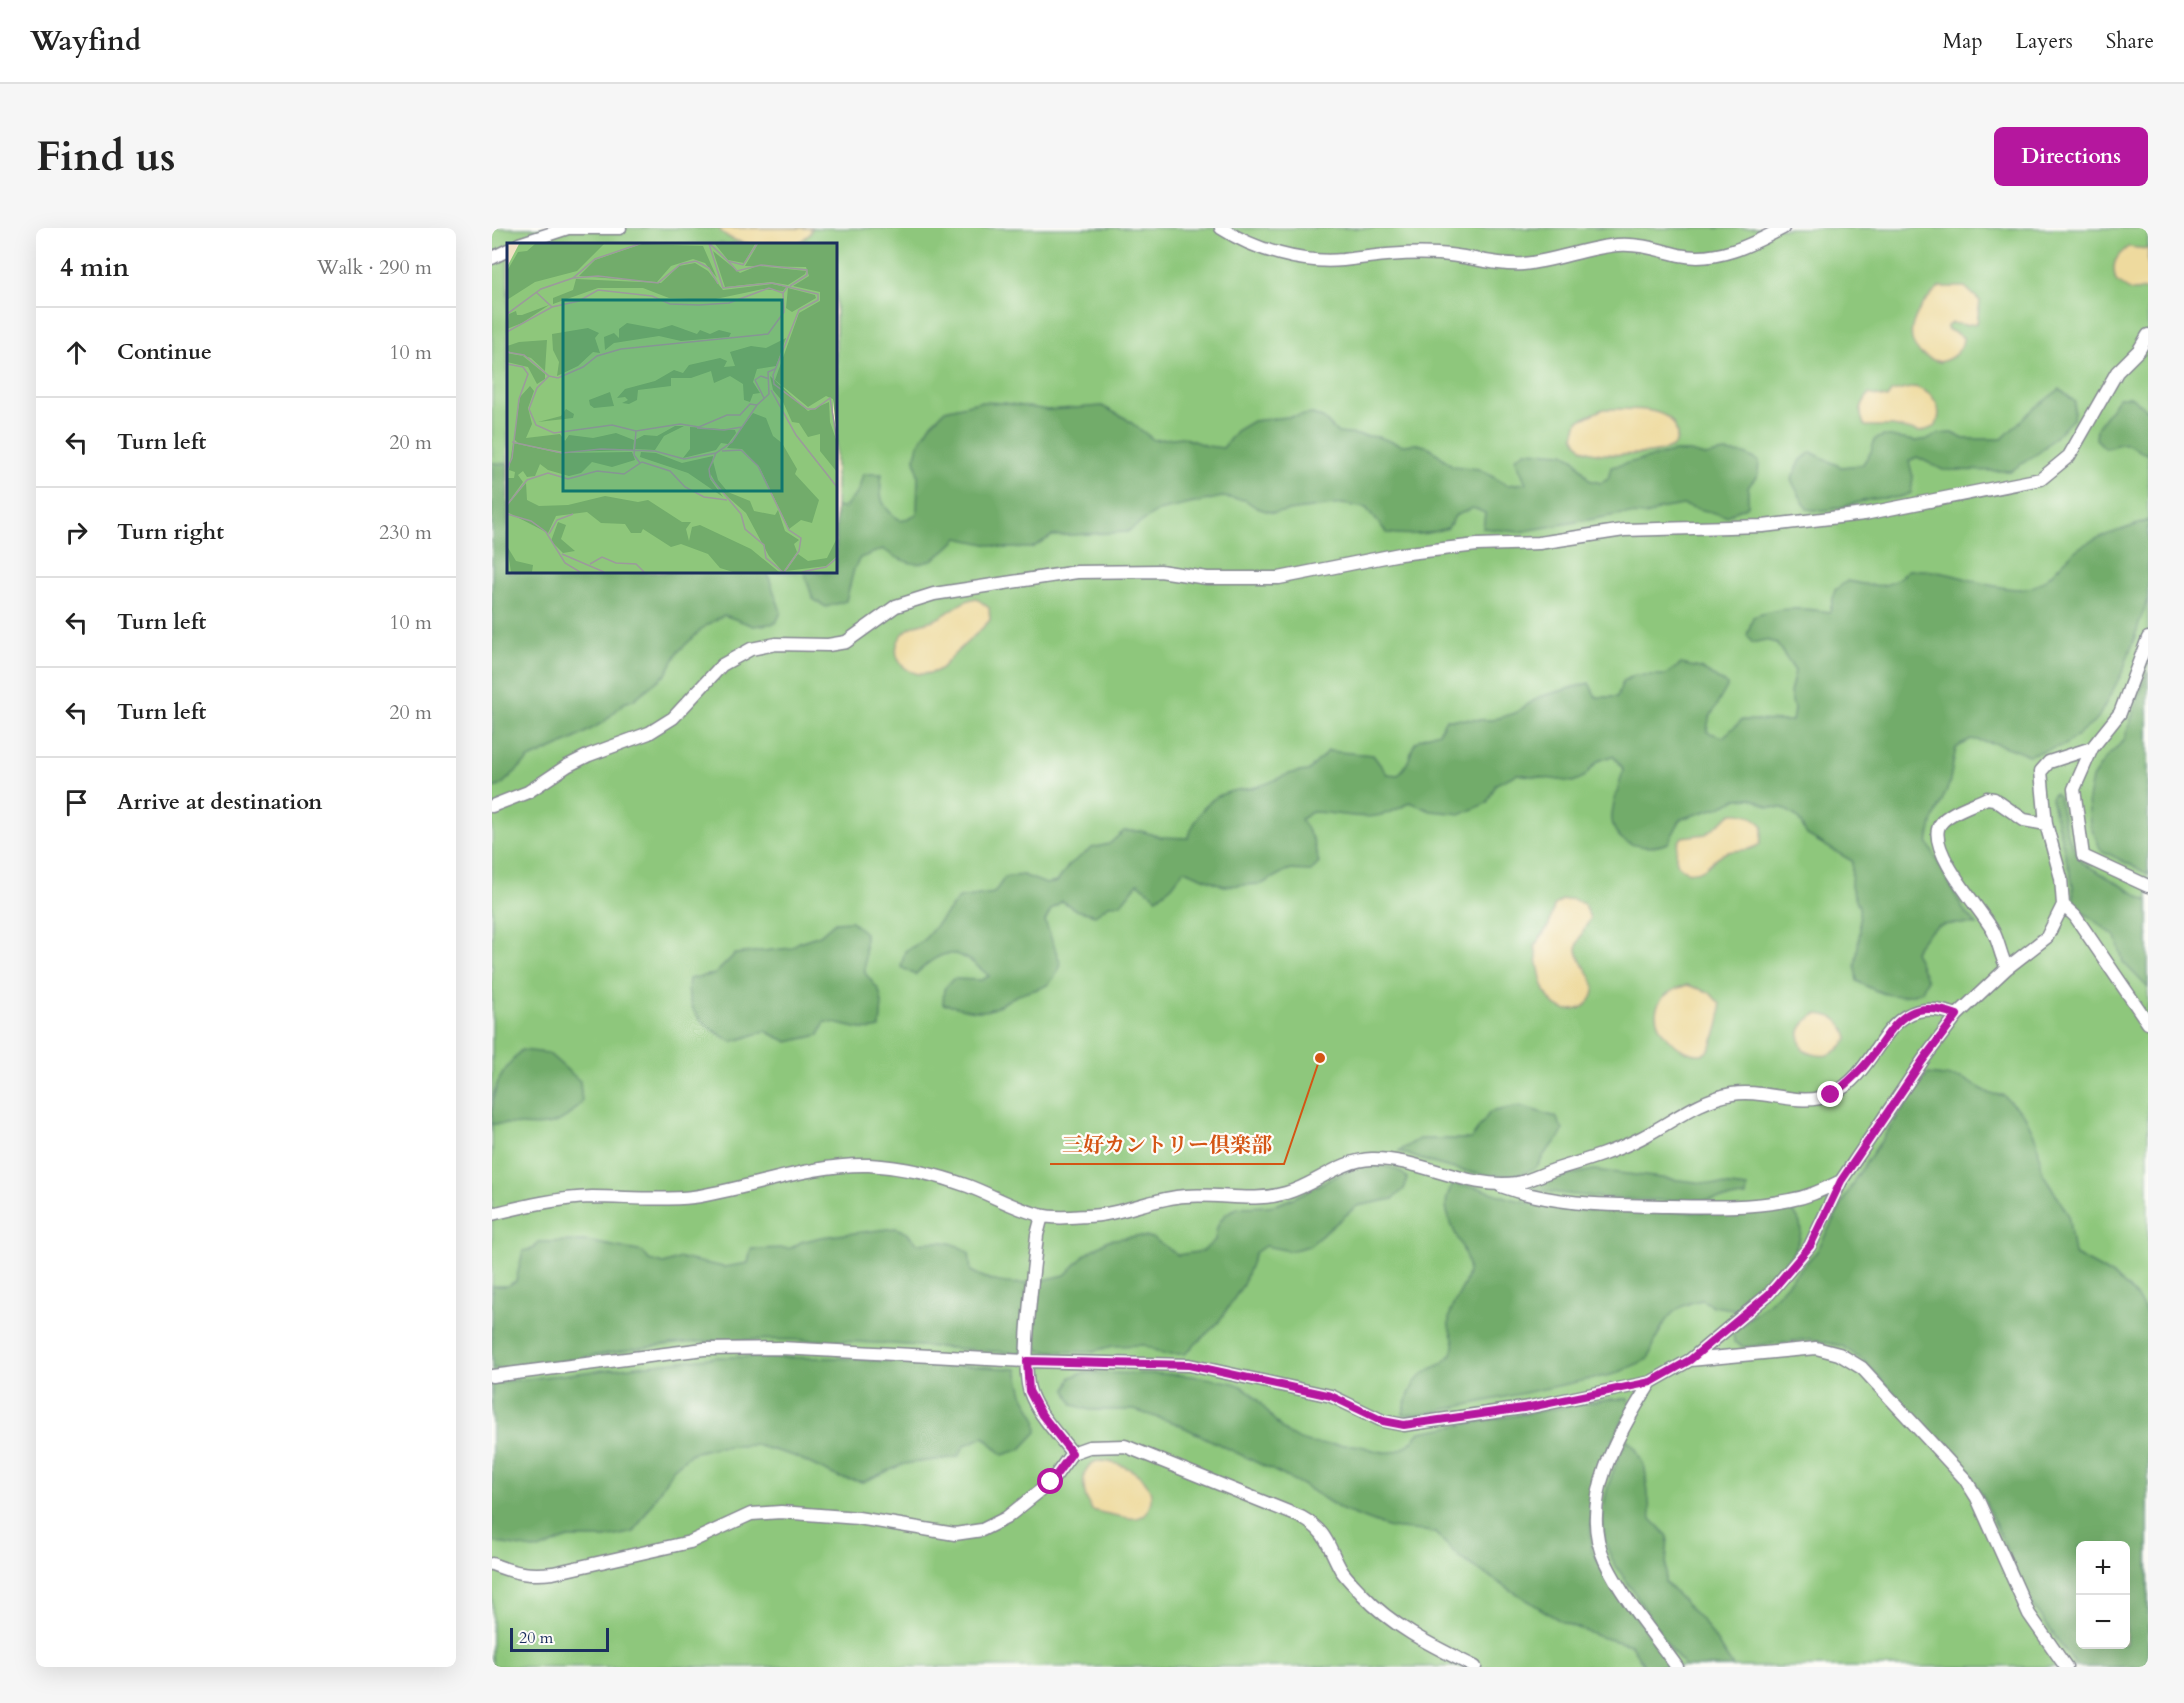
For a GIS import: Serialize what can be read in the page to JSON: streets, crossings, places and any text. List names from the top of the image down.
{
  "places": ["三好カントリー倶楽部"],
  "scale_bar": "20 m",
  "page": {
    "header": "Wayfind",
    "nav": ["Map", "Layers", "Share"],
    "buttons": "Directions",
    "title": "Find us",
    "heading": ["4 min", "Walk · 290 m"],
    "list": [
      ["Continue", "10 m"],
      ["Turn left", "20 m"],
      ["Turn right", "230 m"],
      ["Turn left", "10 m"],
      ["Turn left", "20 m"],
      "Arrive at destination"
    ],
    "map_buttons": ["+", "−"],
    "scale": "20 m"
  }
}
